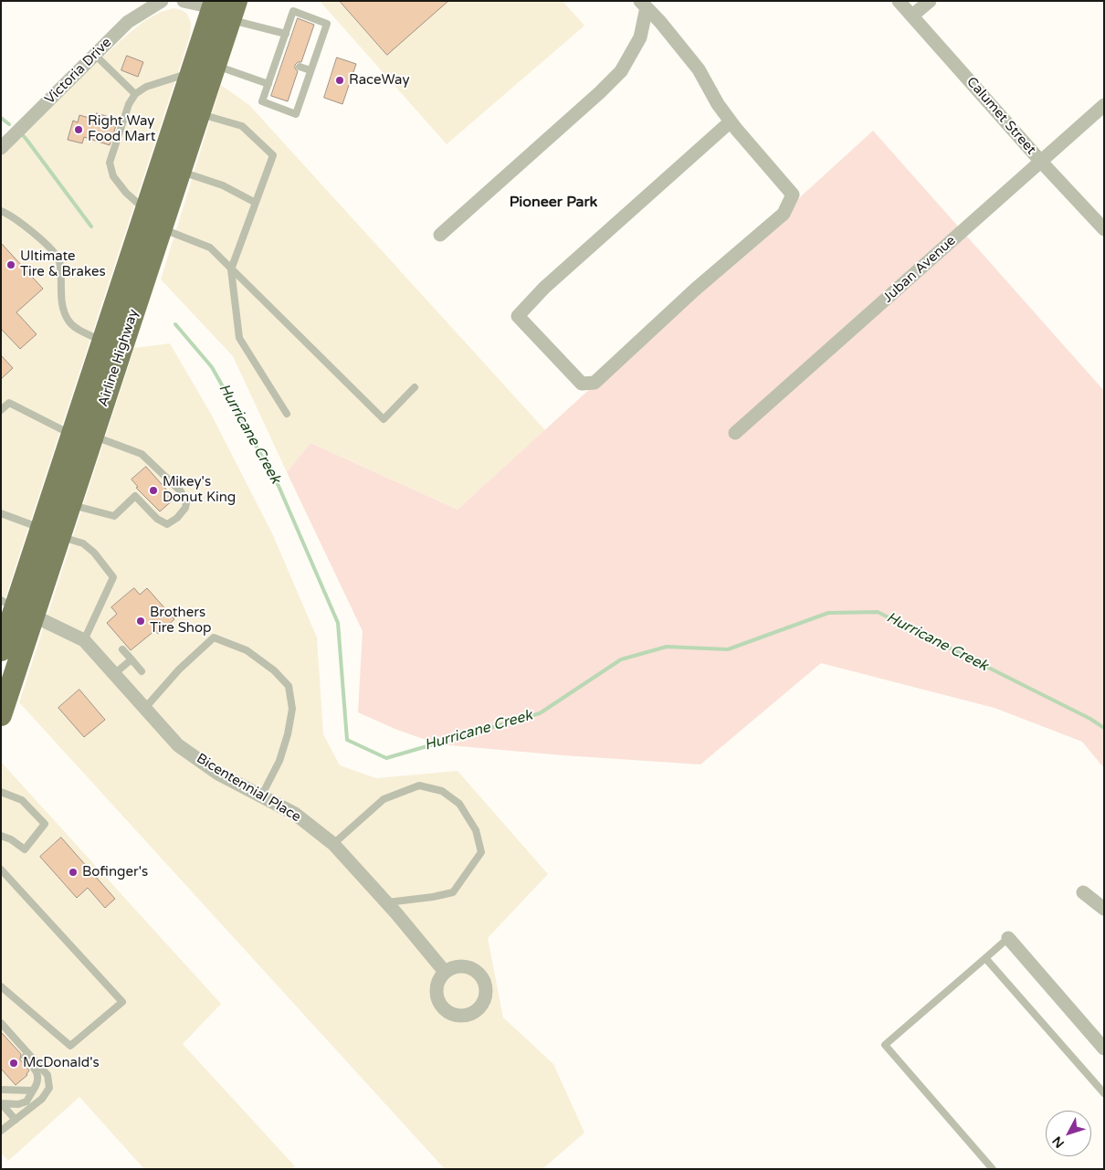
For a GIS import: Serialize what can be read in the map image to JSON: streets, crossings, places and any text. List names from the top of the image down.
{
  "streets": {
    "highway": ["Airline Highway"],
    "street": [
      "Victoria Drive",
      "Calumet Street",
      "Juban Avenue",
      "Bicentennial Place"
    ]
  },
  "crossings": [
    ["Calumet Street", "Juban Avenue"],
    ["Airline Highway", "Bicentennial Place"]
  ],
  "districts": ["Pioneer Park"],
  "water": ["Hurricane Creek"],
  "places": [
    "RaceWay",
    "Right Way Food Mart",
    "Ultimate Tire & Brakes",
    "Mikey's Donut King",
    "Brothers Tire Shop",
    "Bofinger's",
    "McDonald's"
  ],
  "north": "bottom left"
}
